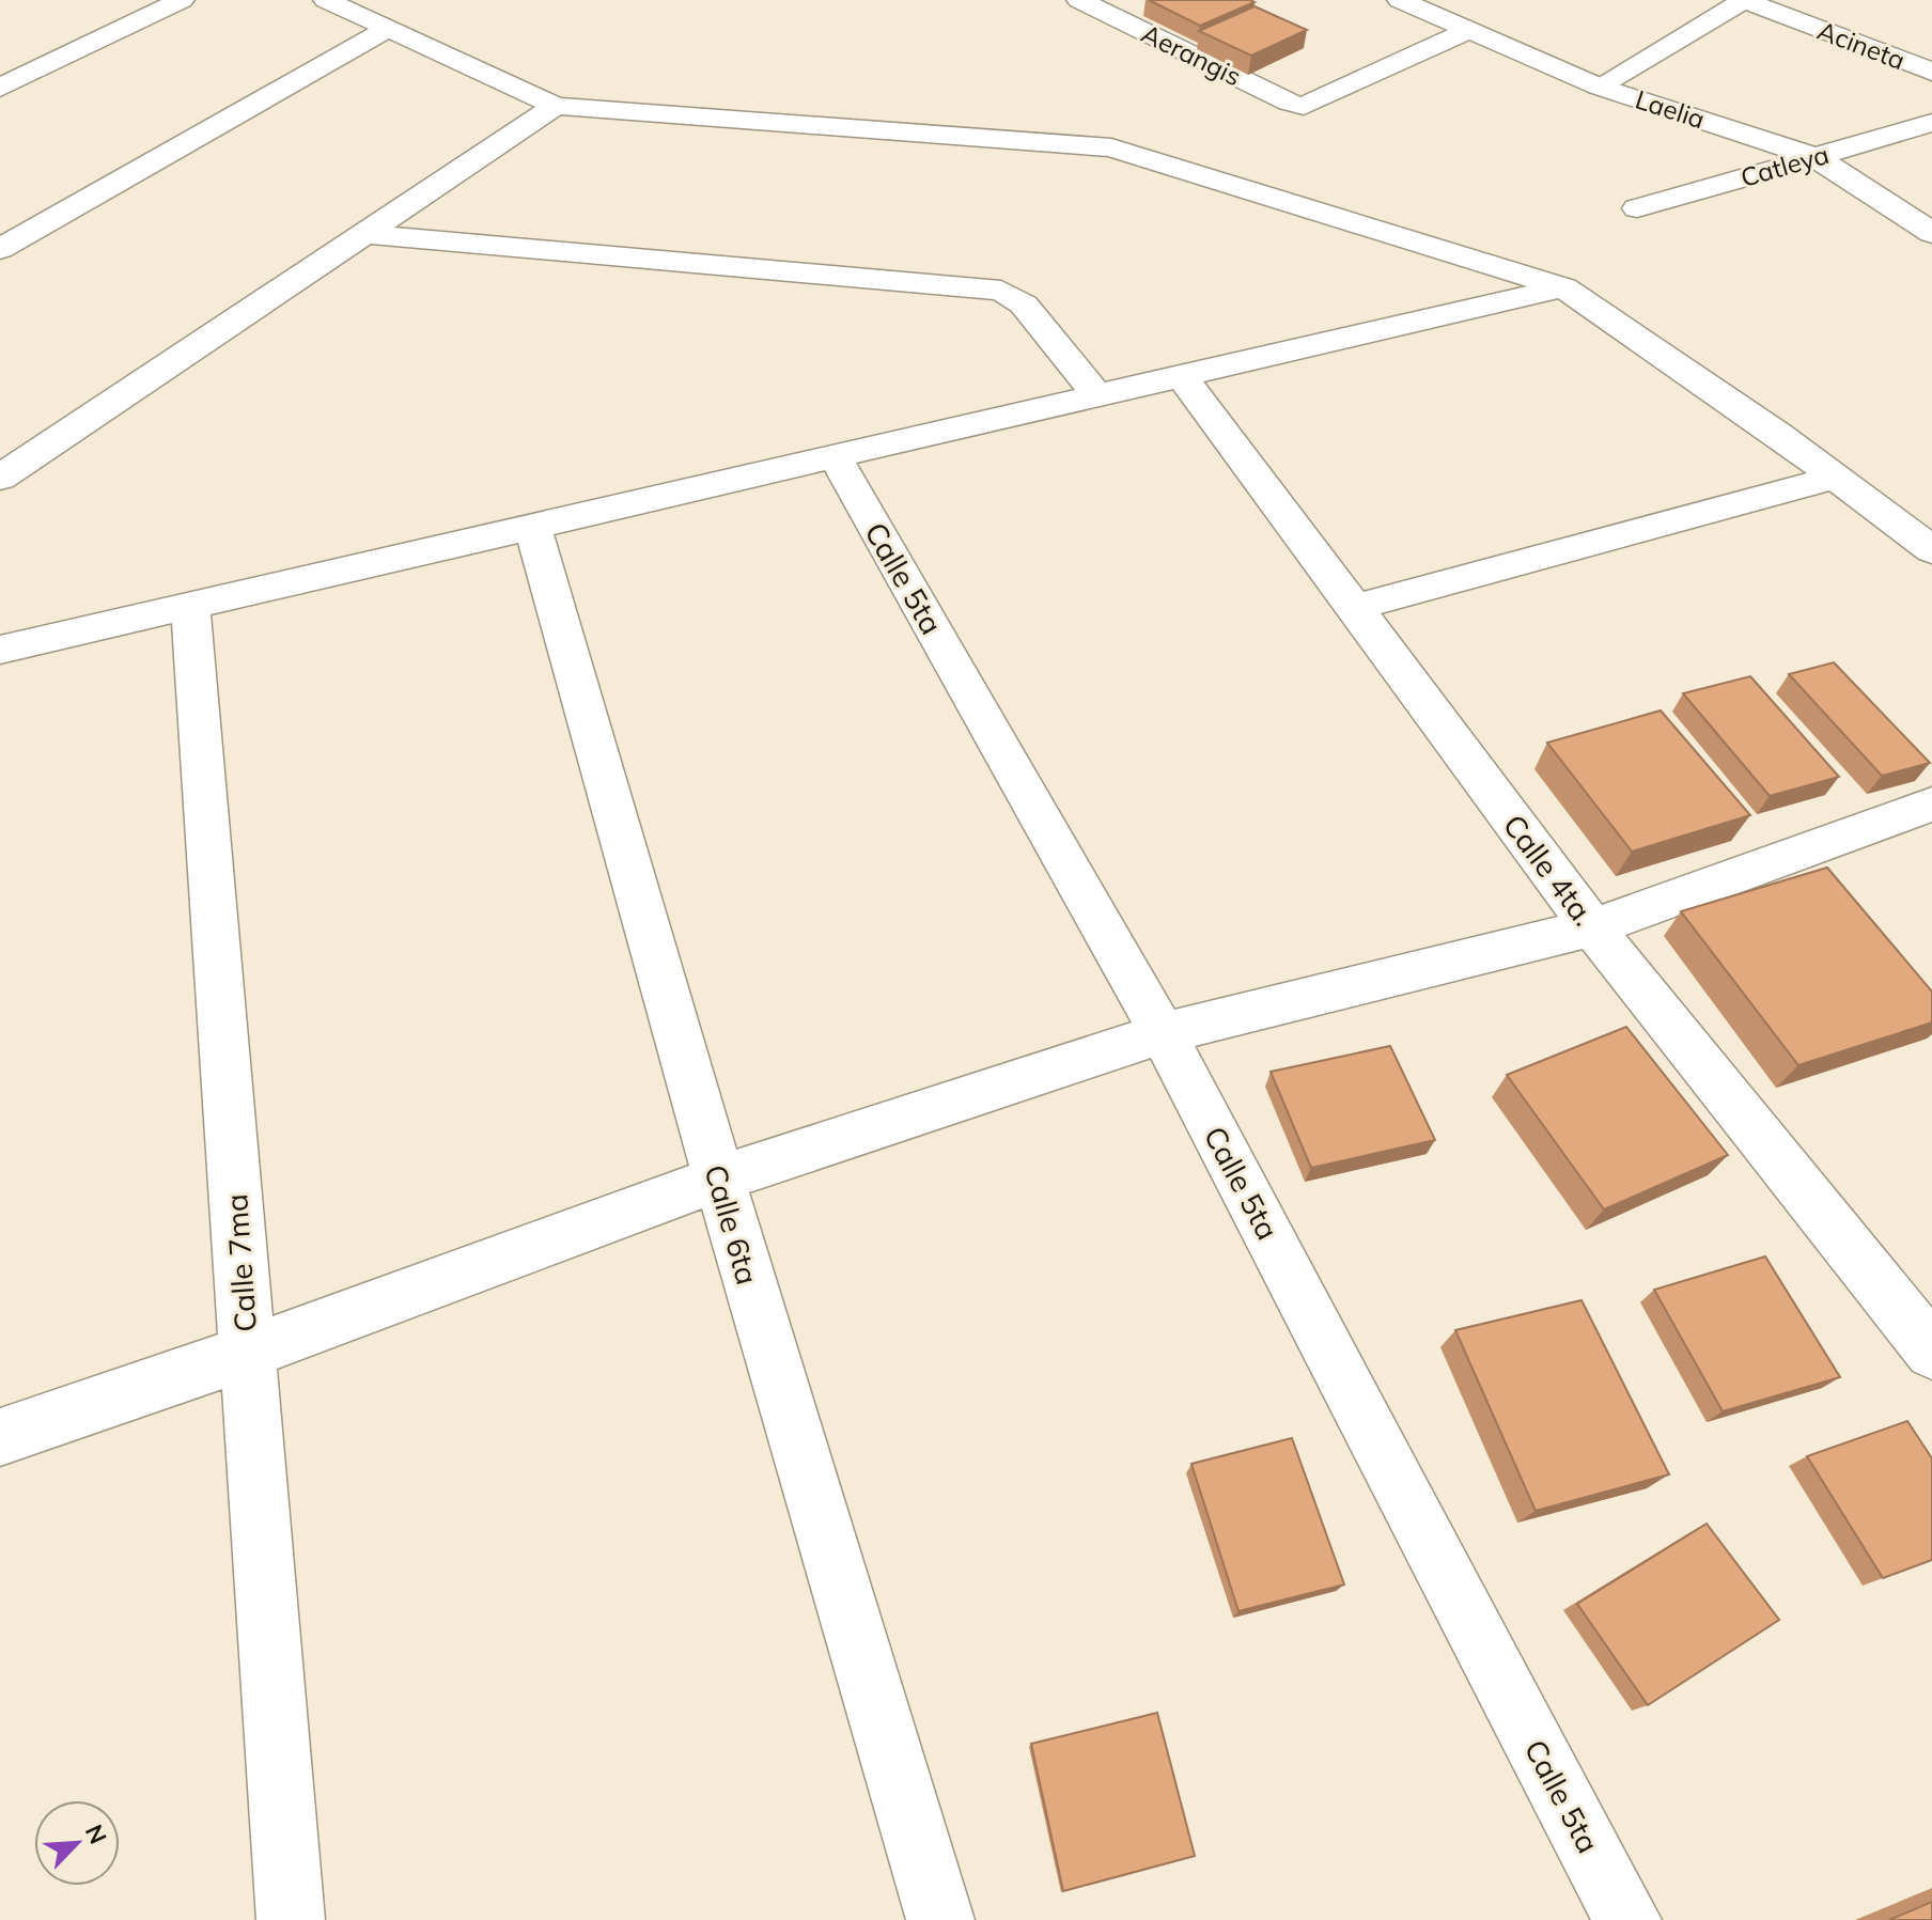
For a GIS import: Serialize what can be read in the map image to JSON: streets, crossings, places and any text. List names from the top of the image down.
{
  "streets": {
    "street": [
      "Acineta",
      "Aerangis",
      "Laelia",
      "Catleya",
      "Calle 5ta",
      "Calle 4ta.",
      "Calle 6ta",
      "Calle 7ma"
    ]
  },
  "crossings": [
    ["Aerangis", "Laelia"],
    ["Laelia", "Catleya"]
  ],
  "north": "top right"
}
